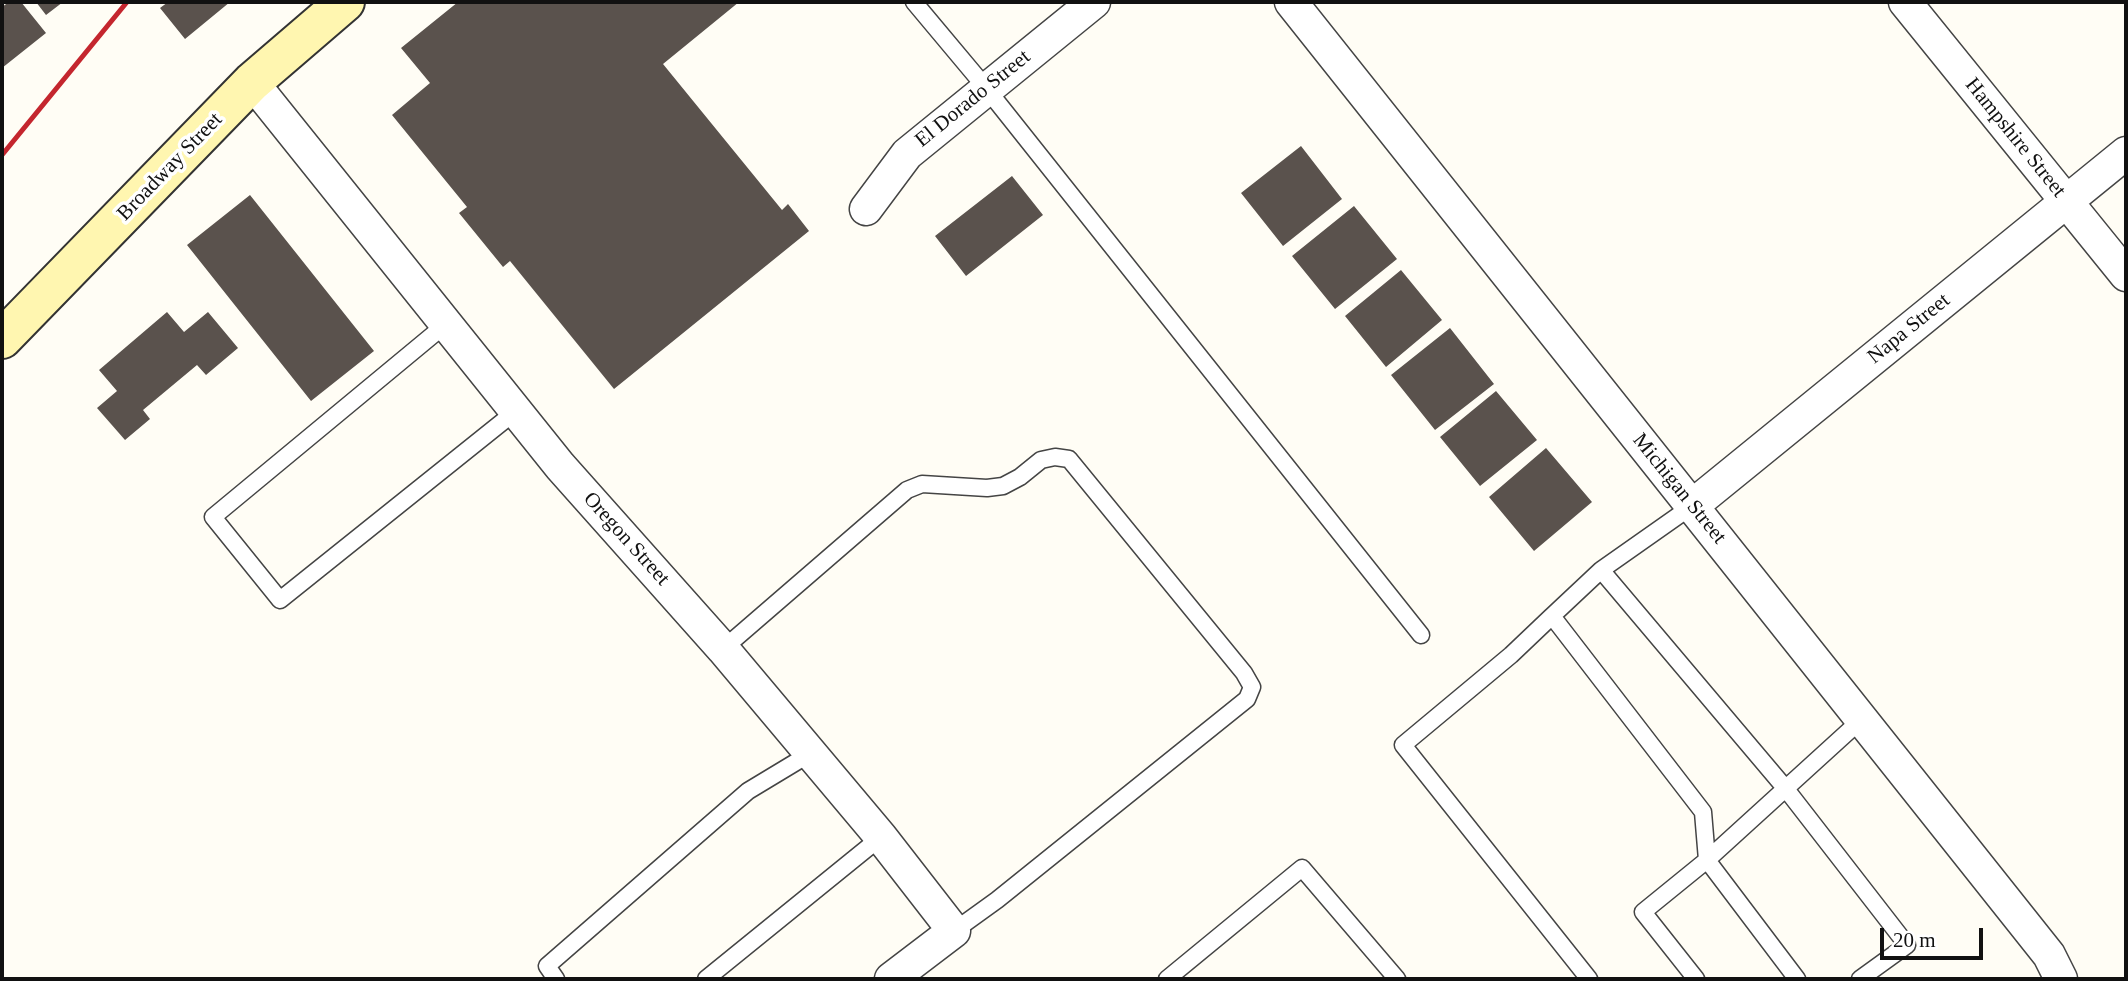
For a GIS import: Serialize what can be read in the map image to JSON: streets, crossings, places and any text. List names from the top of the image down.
{
  "streets": {
    "main road": ["Broadway Street"],
    "street": [
      "El Dorado Street",
      "Hampshire Street",
      "Napa Street",
      "Michigan Street",
      "Oregon Street"
    ]
  },
  "crossings": [
    ["Hampshire Street", "Napa Street"],
    ["Broadway Street", "Oregon Street"],
    ["Napa Street", "Michigan Street"]
  ],
  "scale_bar": "20 m"
}
